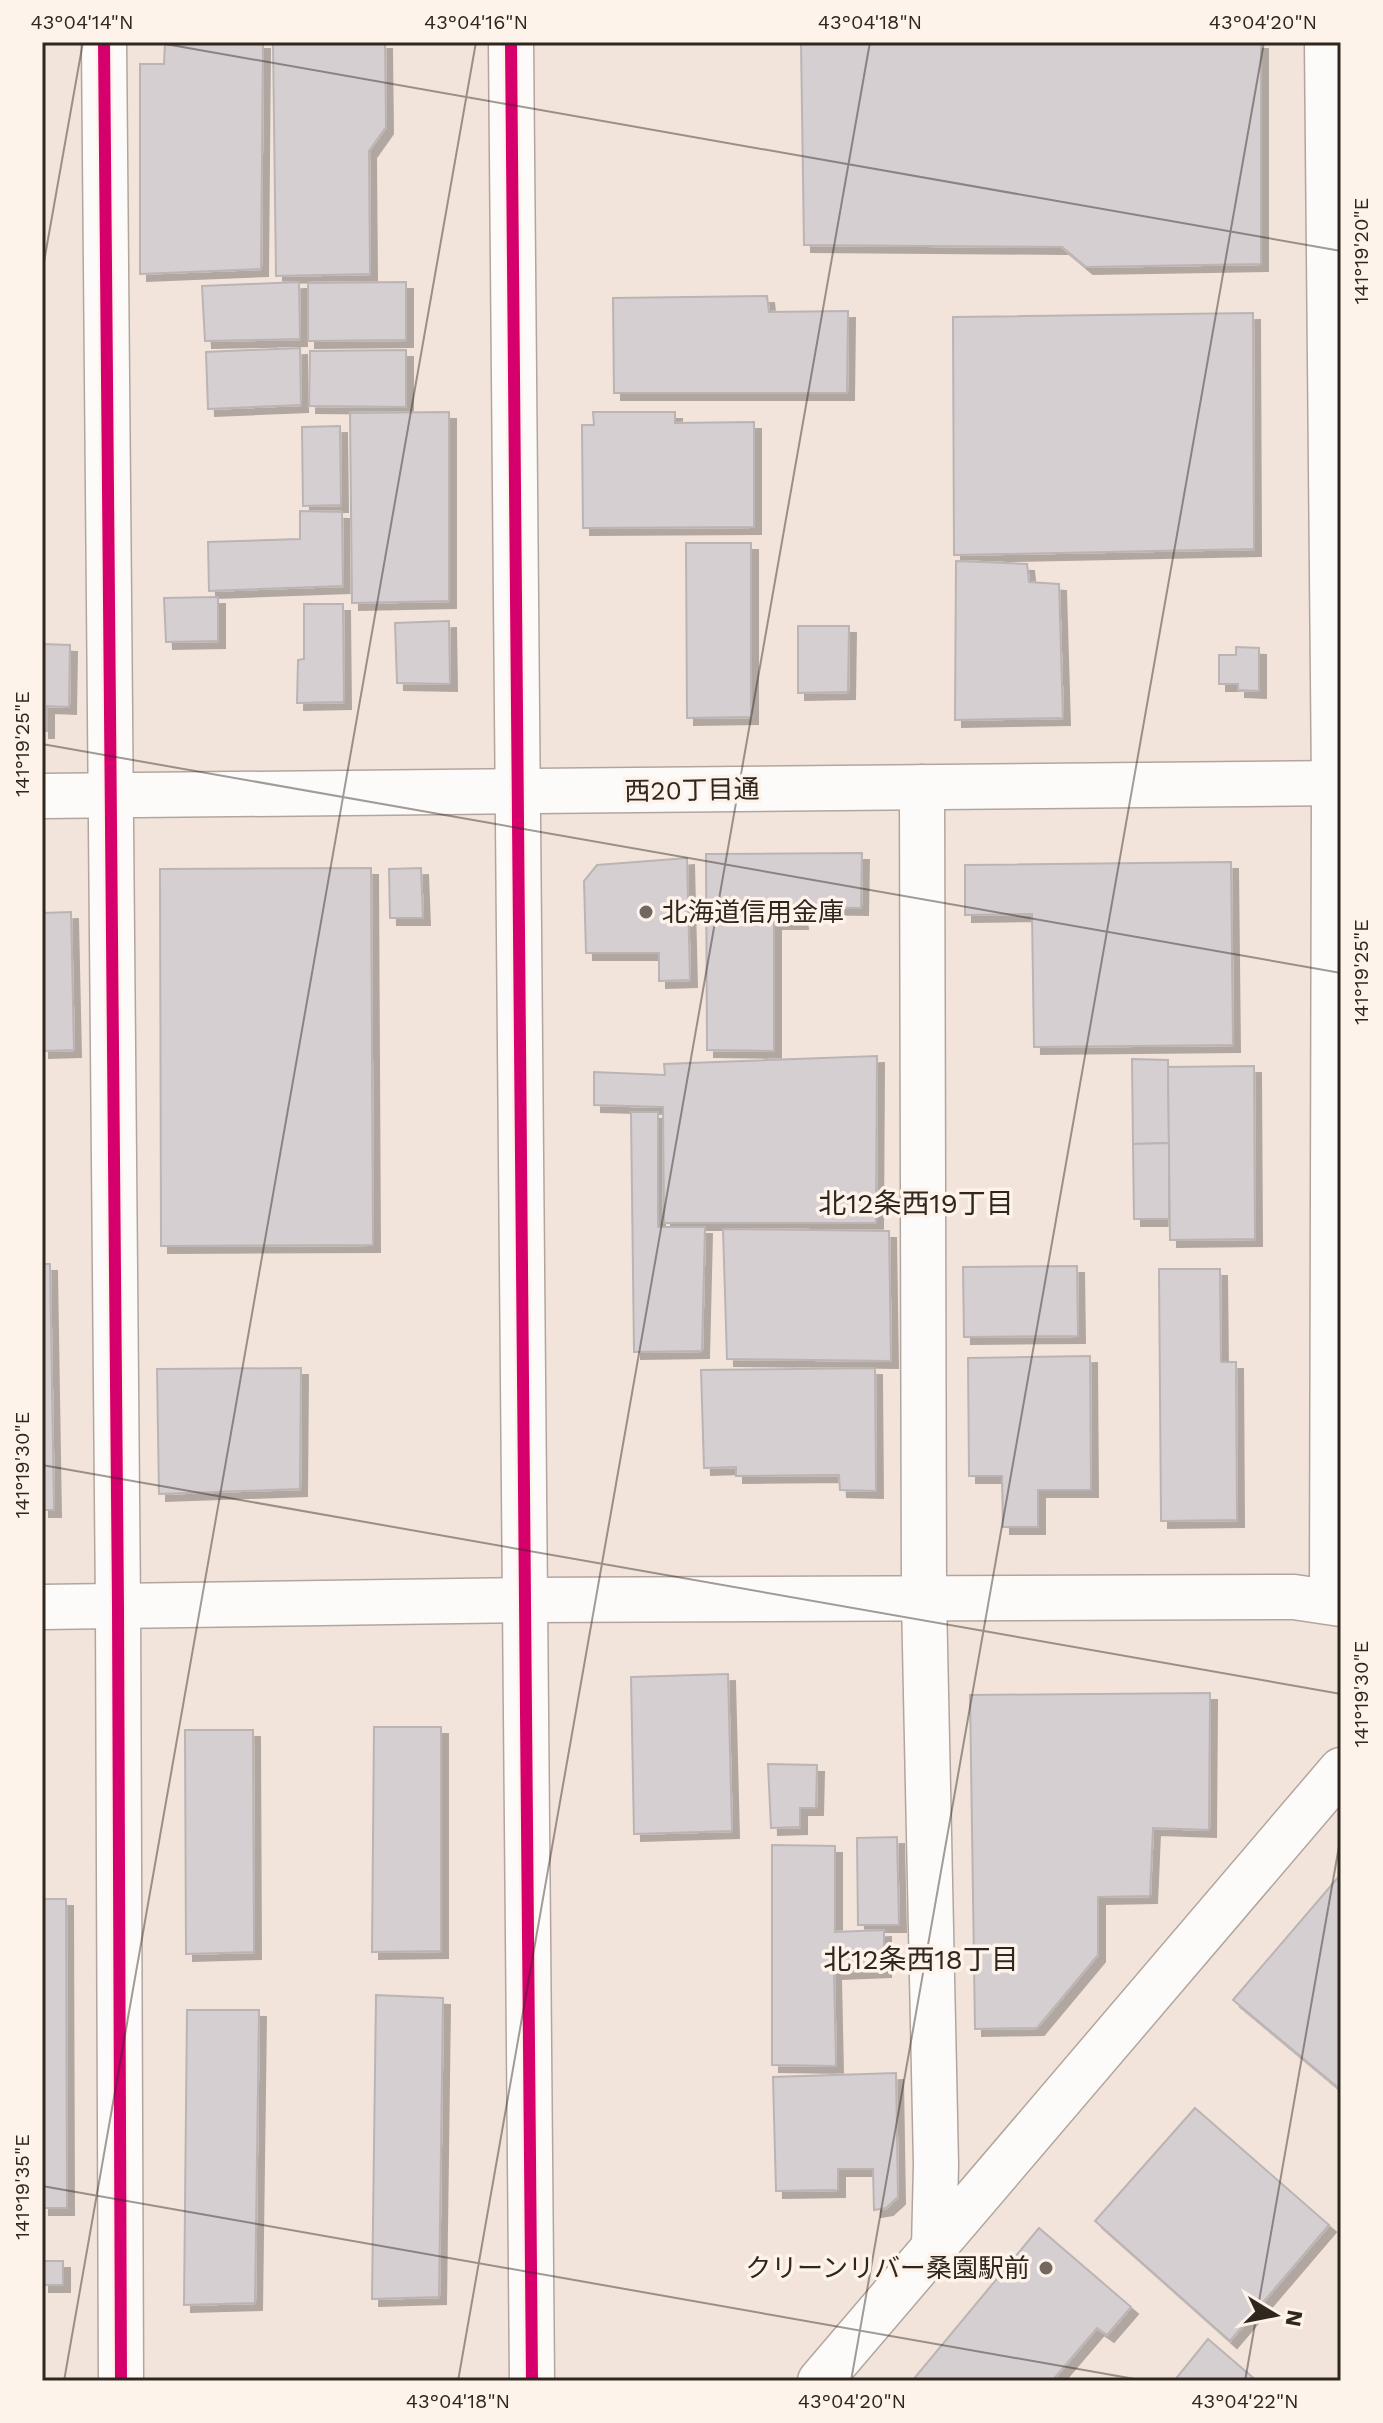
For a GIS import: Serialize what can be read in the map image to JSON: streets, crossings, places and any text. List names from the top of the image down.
{
  "streets": {
    "street": ["西20丁目通"]
  },
  "districts": ["北12条西19丁目", "北12条西18丁目"],
  "places": ["北海道信用金庫", "クリーンリバー桑園駅前"],
  "north": "right",
  "coordinates": [
    "43°04'14\"N",
    "43°04'16\"N",
    "43°04'18\"N",
    "43°04'20\"N",
    "141°19'20\"E",
    "141°19'25\"E",
    "141°19'30\"E",
    "141°19'35\"E",
    "43°04'22\"N"
  ]
}
